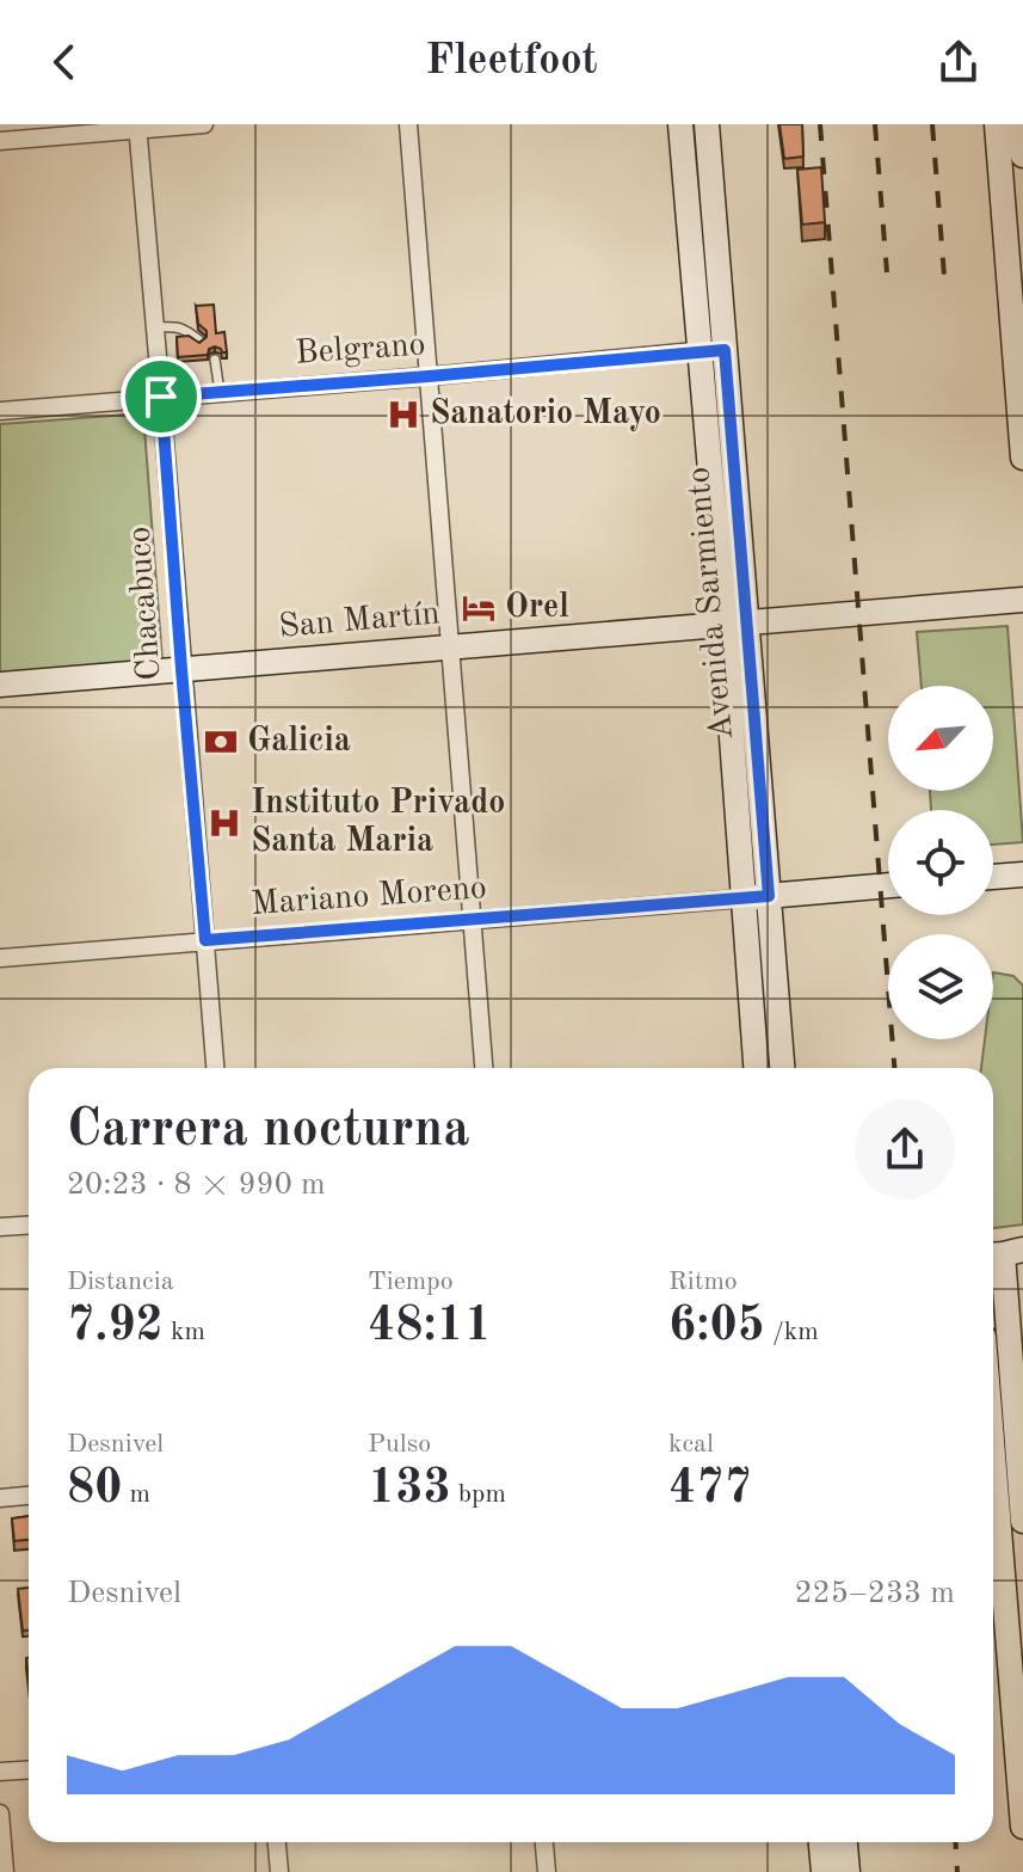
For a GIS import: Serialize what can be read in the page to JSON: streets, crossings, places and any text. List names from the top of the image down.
{
  "streets": {
    "main road": ["Avenida Sarmiento", "San Martín"],
    "street": ["Belgrano", "Chacabuco", "Mariano Moreno"]
  },
  "crossings": [
    ["Belgrano", "Chacabuco"],
    ["Belgrano", "Avenida Sarmiento"],
    ["Chacabuco", "San Martín"],
    ["Chacabuco", "Mariano Moreno"],
    ["Avenida Sarmiento", "San Martín"],
    ["Avenida Sarmiento", "Mariano Moreno"]
  ],
  "places": {
    "hospital": ["Sanatorio Mayo", "Instituto Privado Santa Maria"],
    "hotel": ["Orel"],
    "bank": ["Galicia"]
  },
  "north": "bottom left",
  "page": {
    "header": "Fleetfoot",
    "heading": ["Carrera nocturna", "20:23 · 8 × 990 m"],
    "stats": [
      ["Distancia", "7.92 km"],
      ["Tiempo", "48:11"],
      ["Ritmo", "6:05 /km"],
      ["Desnivel", "80 m"],
      ["Pulso", "133 bpm"],
      ["kcal", "477"]
    ],
    "chart": ["Desnivel", "225–233 m"]
  }
}
